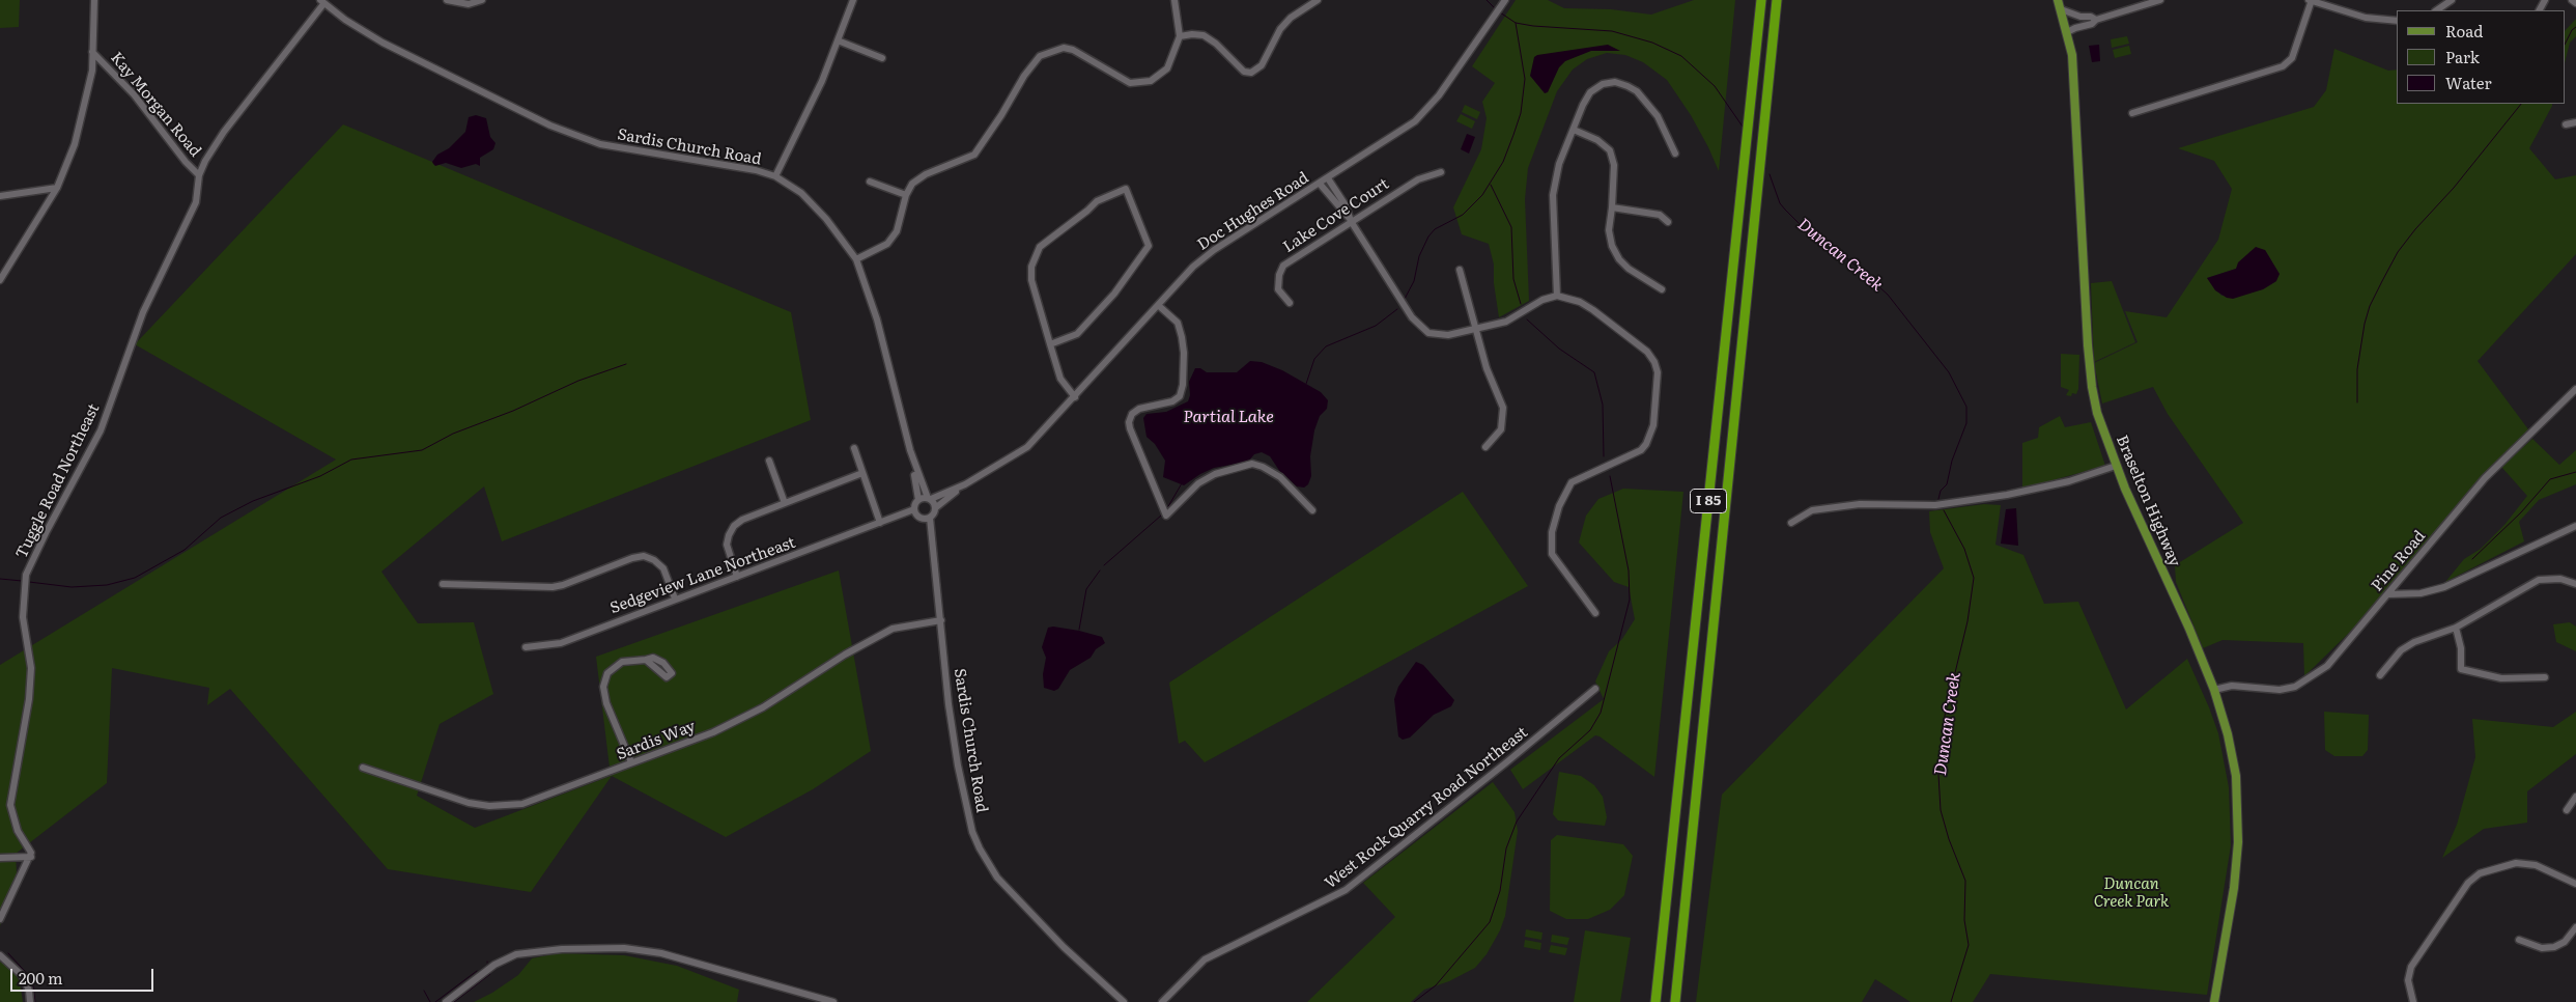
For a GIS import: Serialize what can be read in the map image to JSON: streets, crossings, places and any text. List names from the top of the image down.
{
  "streets": {
    "highway": ["I 85"],
    "main road": ["Braselton Highway"],
    "street": [
      "Kay Morgan Road",
      "Sardis Church Road",
      "Doc Hughes Road",
      "Lake Cove Court",
      "Tuggle Road Northeast",
      "Pine Road",
      "Sedgeview Lane Northeast",
      "Sardis Way",
      "West Rock Quarry Road Northeast"
    ]
  },
  "crossings": [
    ["Kay Morgan Road", "Tuggle Road Northeast"],
    ["Sardis Church Road", "Doc Hughes Road"],
    ["Sardis Church Road", "Tuggle Road Northeast"],
    ["Sardis Church Road", "Sedgeview Lane Northeast"],
    ["Sardis Church Road", "Sardis Way"],
    ["Braselton Highway", "Pine Road"]
  ],
  "water": ["Duncan Creek", "Partial Lake"],
  "parks": ["Duncan Creek Park"],
  "legend": ["Road", "Park", "Water"],
  "scale_bar": "200 m"
}
